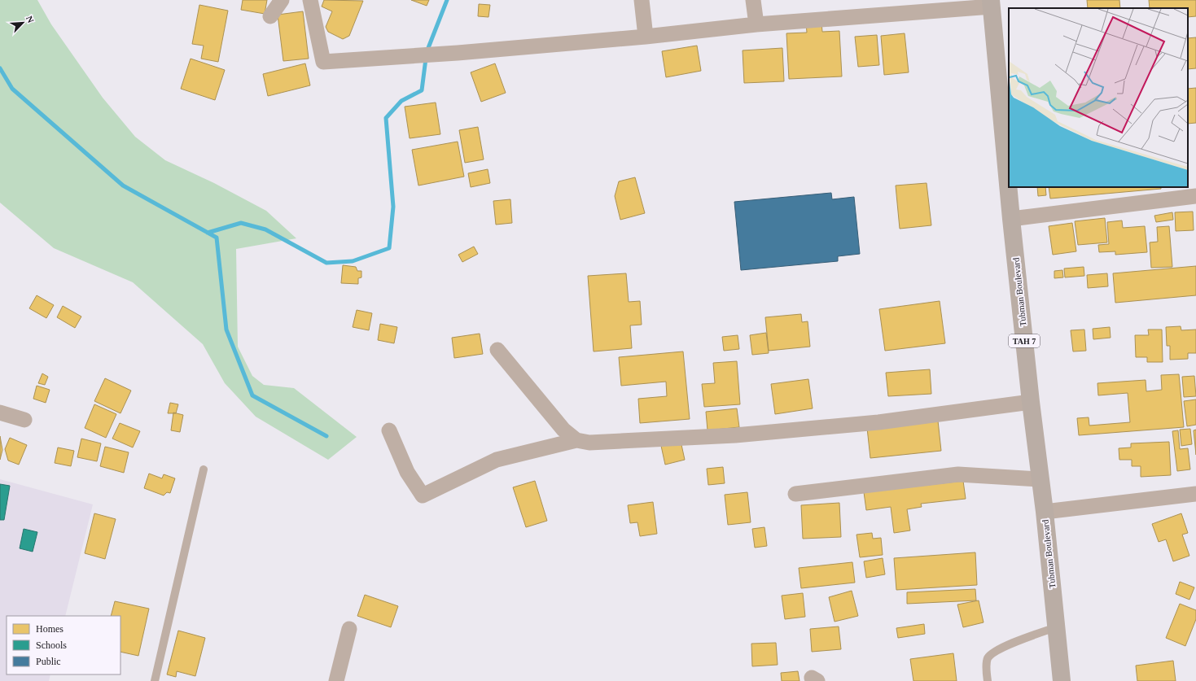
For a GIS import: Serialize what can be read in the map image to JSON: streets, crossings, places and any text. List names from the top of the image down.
{
  "streets": {
    "highway": ["Tubman Boulevard", "TAH 7"]
  },
  "legend": ["Homes", "Schools", "Public"],
  "north": "top right"
}
